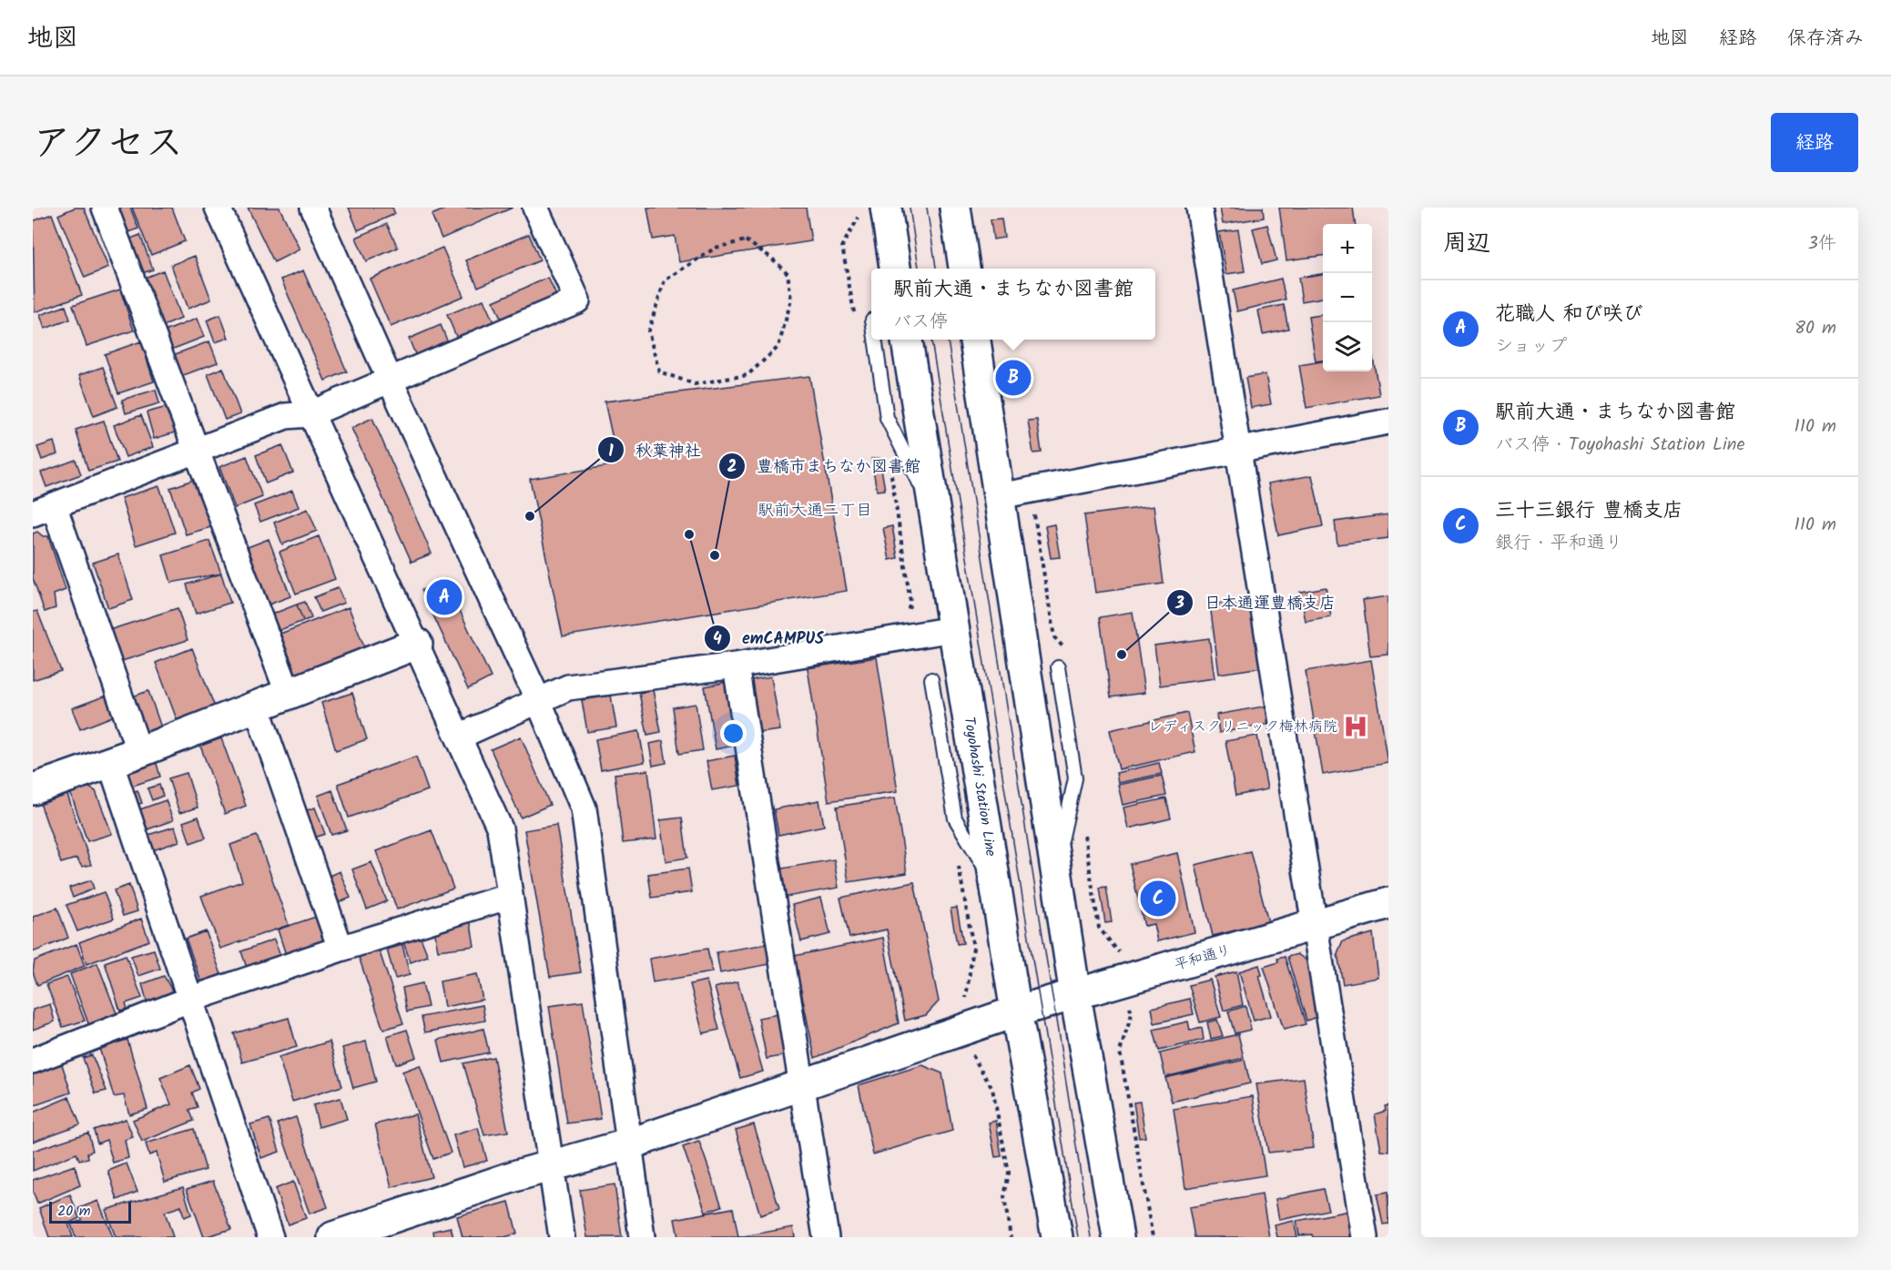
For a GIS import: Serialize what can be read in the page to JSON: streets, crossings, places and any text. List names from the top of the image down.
{
  "streets": {
    "main road": ["Toyohashi Station Line", "平和通り"]
  },
  "crossings": [
    ["Toyohashi Station Line", "平和通り"]
  ],
  "districts": ["駅前大通二丁目"],
  "places": {
    "other": [
      "秋葉神社",
      "emCAMPUS",
      "豊橋市まちなか図書館",
      "日本通運豊橋支店"
    ],
    "hospital": ["レディスクリニック梅林病院"]
  },
  "scale_bar": "20 m",
  "page": {
    "header": "地図",
    "nav": ["地図", "経路", "保存済み"],
    "title": "アクセス",
    "buttons": "経路",
    "heading": ["周辺", "3件"],
    "map_buttons": ["+", "−"],
    "popup": ["駅前大通・まちなか図書館", "バス停"],
    "list": [
      {
        "mark": "A",
        "name": "花職人 和び咲び",
        "note": "ショップ",
        "value": "80 m"
      },
      {
        "mark": "B",
        "name": "駅前大通・まちなか図書館",
        "note": "バス停 · Toyohashi Station Line",
        "value": "110 m"
      },
      {
        "mark": "C",
        "name": "三十三銀行 豊橋支店",
        "note": "銀行 · 平和通り",
        "value": "110 m"
      }
    ],
    "pins": ["B", "A", "C"],
    "scale": "20 m"
  }
}
